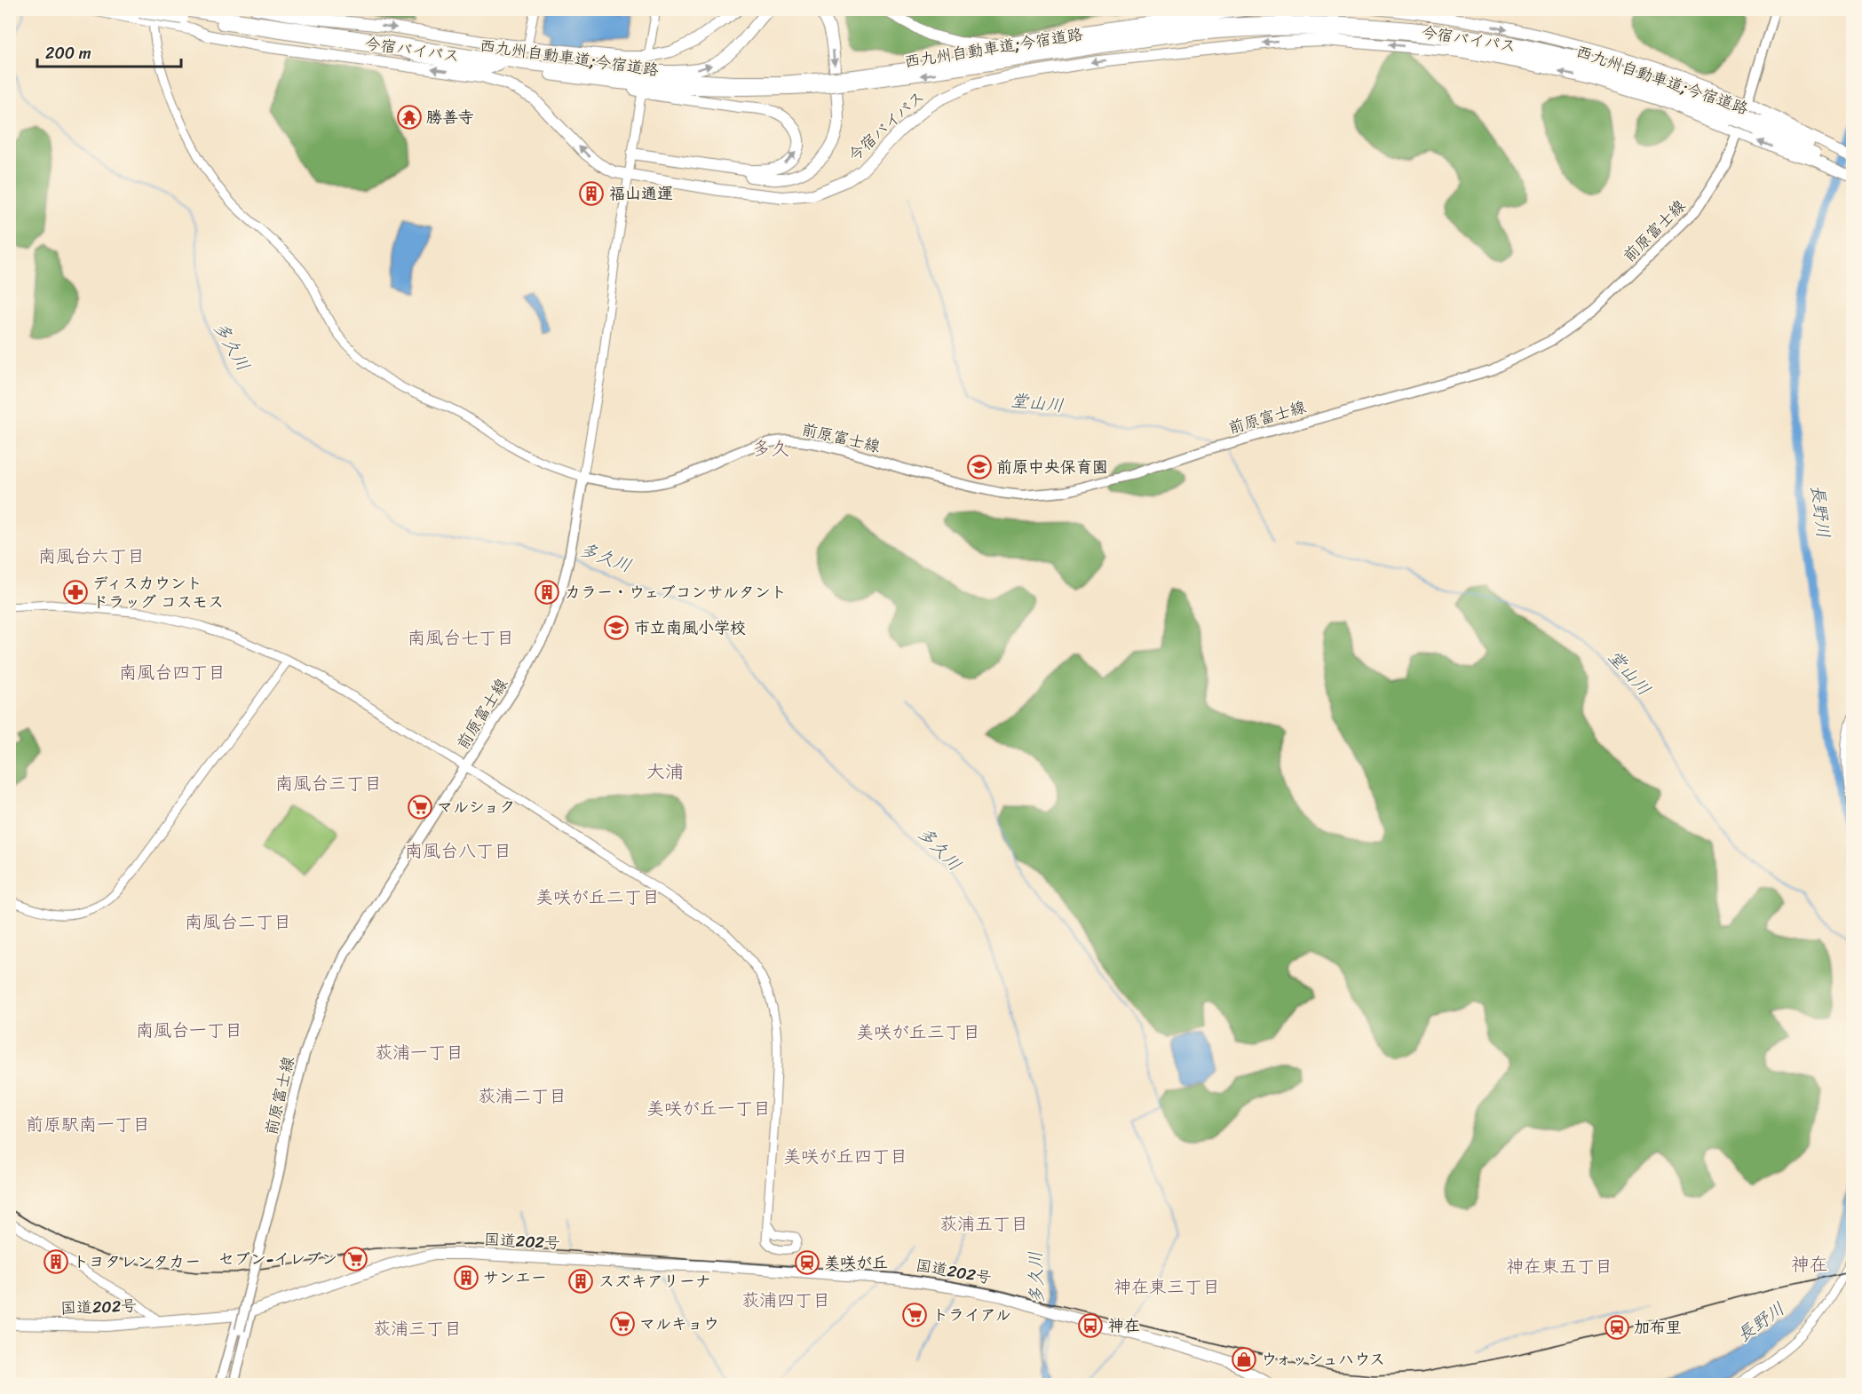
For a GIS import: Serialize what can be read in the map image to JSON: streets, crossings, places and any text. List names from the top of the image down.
{
  "streets": {
    "highway": ["今宿バイパス", "西九州自動車道;今宿道路", "国道202号"],
    "main road": ["前原富士線"]
  },
  "crossings": [
    ["今宿バイパス", "西九州自動車道;今宿道路"],
    ["今宿バイパス", "前原富士線"]
  ],
  "districts": [
    "多久",
    "南風台六丁目",
    "南風台七丁目",
    "南風台四丁目",
    "大浦",
    "南風台三丁目",
    "南風台八丁目",
    "美咲が丘二丁目",
    "南風台二丁目",
    "南風台一丁目",
    "美咲が丘三丁目",
    "荻浦一丁目",
    "荻浦二丁目",
    "美咲が丘一丁目",
    "前原駅南一丁目",
    "美咲が丘四丁目",
    "荻浦五丁目",
    "神在",
    "神在東五丁目",
    "神在東三丁目",
    "荻浦四丁目",
    "荻浦三丁目"
  ],
  "water": ["多久川", "堂山川", "長野川"],
  "places": {
    "temple": ["勝善寺"],
    "building": [
      "福山通運",
      "カラー・ウェブコンサルタント",
      "トヨタレンタカー",
      "サンエー",
      "スズキアリーナ"
    ],
    "school or university": ["前原中央保育園", "市立南風小学校"],
    "pharmacy": ["ディスカウント ドラッグ コスモス"],
    "supermarket": [
      "マルショク",
      "セブン-イレブン",
      "トライアル",
      "マルキョウ"
    ],
    "station": ["美咲が丘", "加布里"],
    "bus stop": ["神在"],
    "shop": ["ウォッシュハウス"]
  },
  "scale_bar": "200 m"
}
